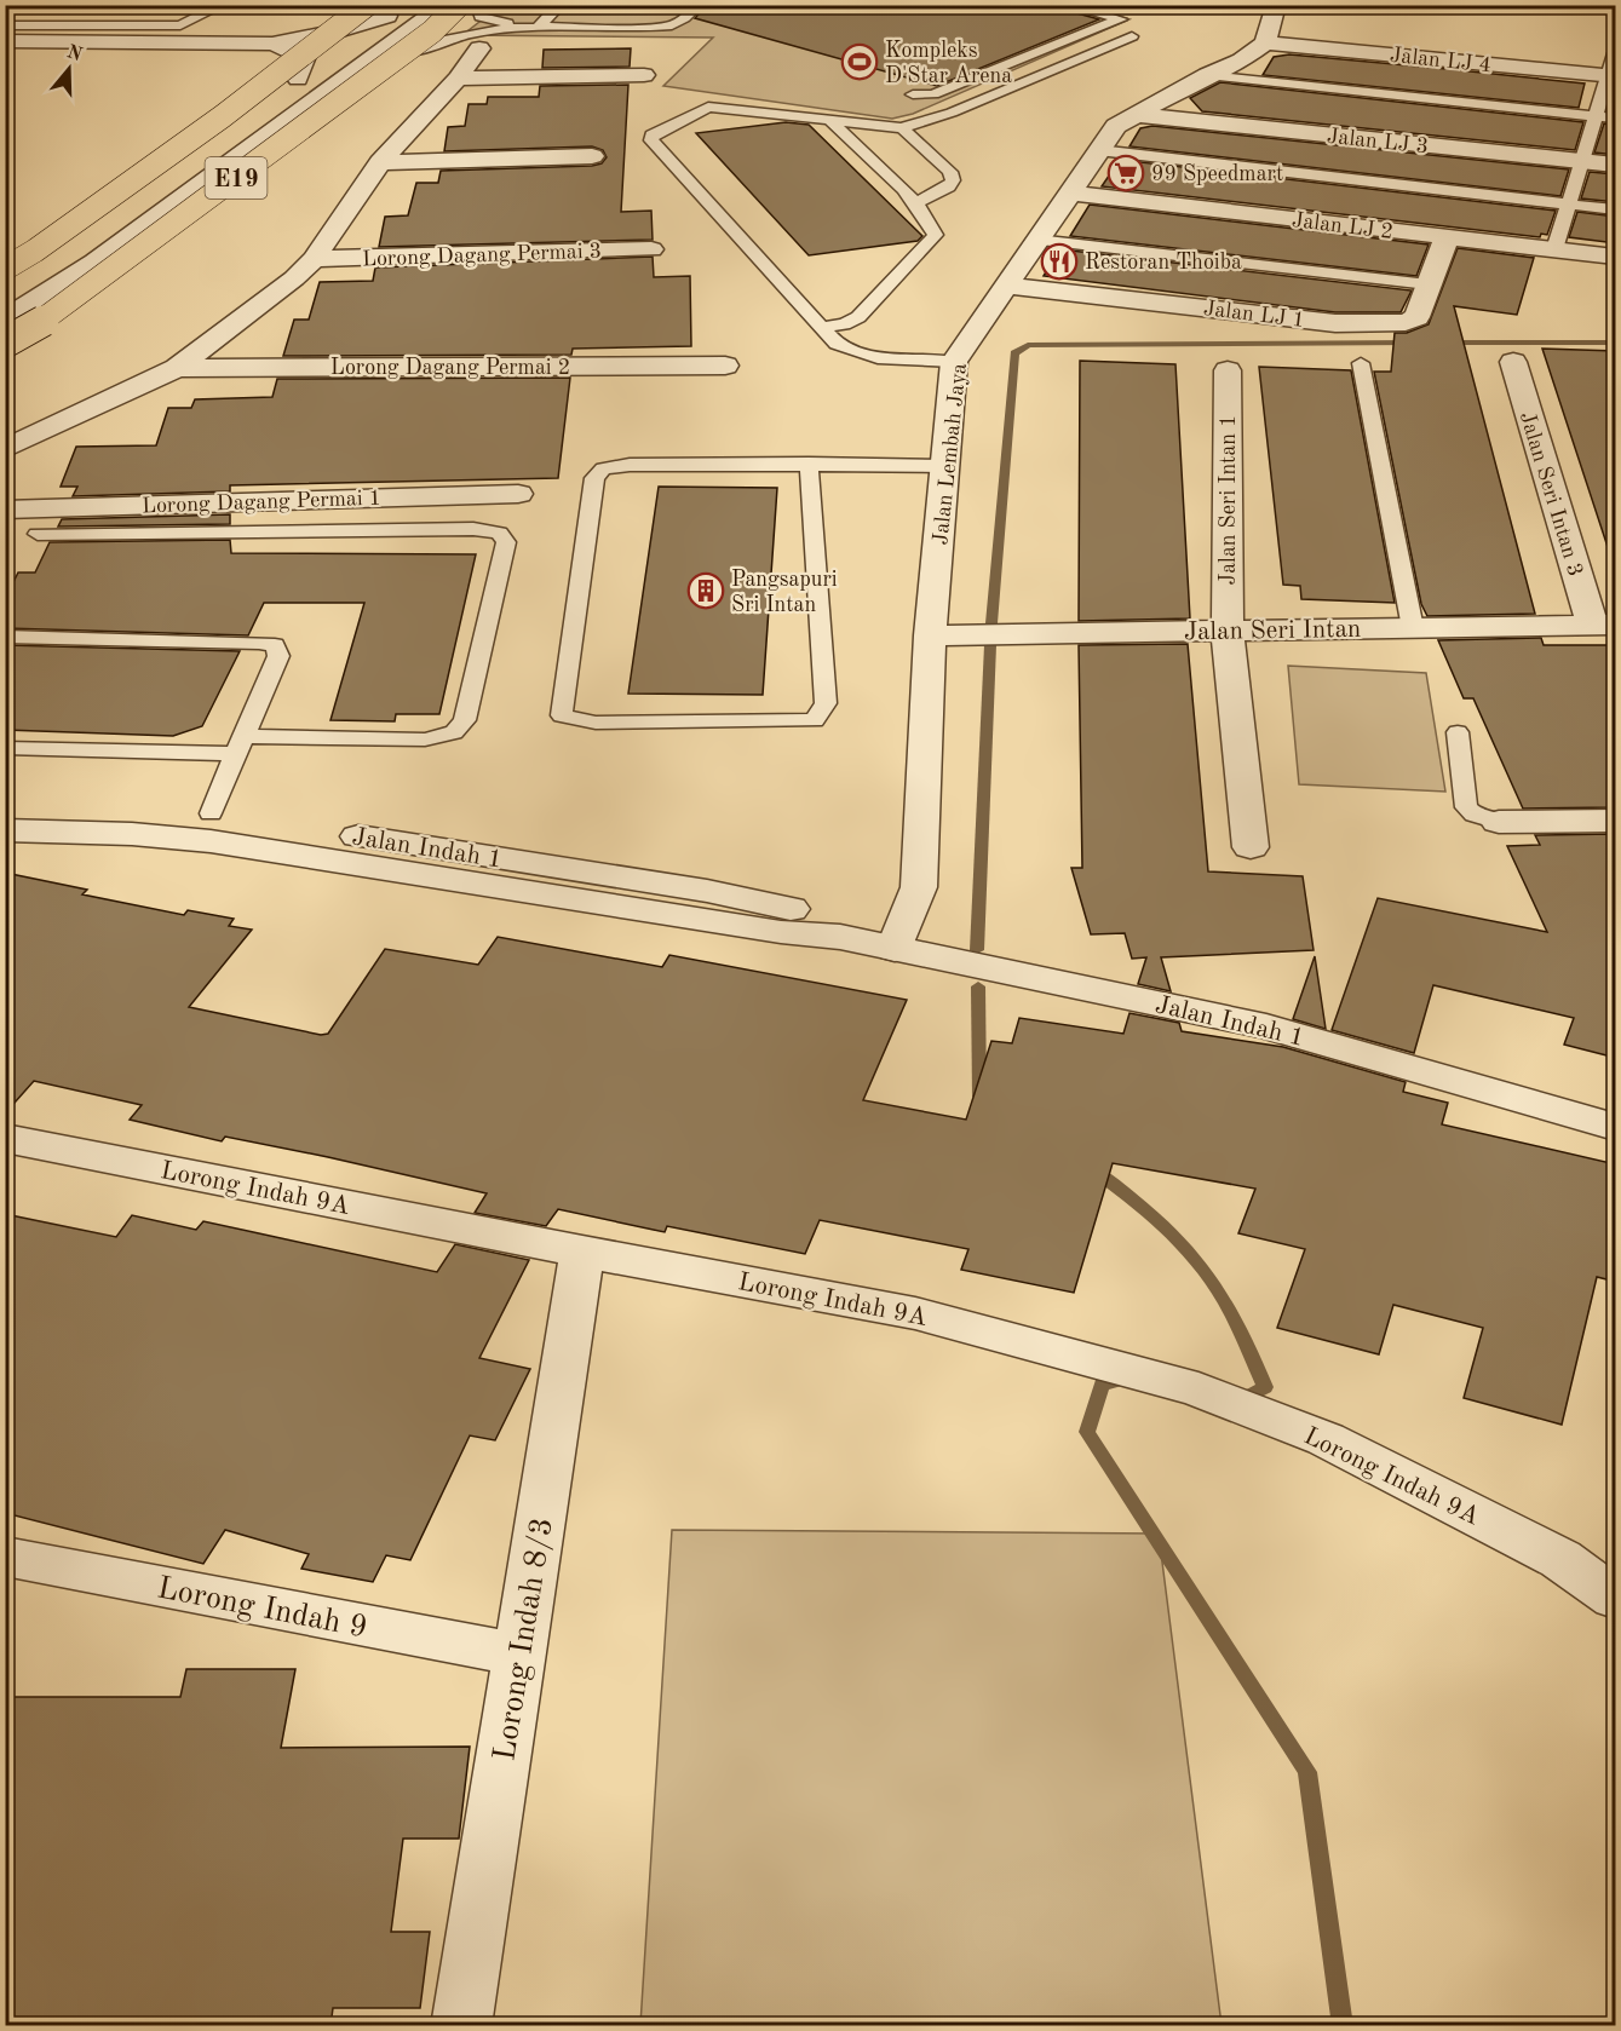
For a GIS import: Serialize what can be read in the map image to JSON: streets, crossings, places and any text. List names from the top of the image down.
{
  "streets": {
    "highway": ["E19"],
    "street": [
      "Jalan LJ 4",
      "Jalan LJ 3",
      "Jalan LJ 2",
      "Lorong Dagang Permai 3",
      "Jalan LJ 1",
      "Lorong Dagang Permai 2",
      "Jalan Lembah Jaya",
      "Jalan Seri Intan 3",
      "Jalan Seri Intan 1",
      "Lorong Dagang Permai 1",
      "Jalan Seri Intan",
      "Jalan Indah 1",
      "Lorong Indah 9A",
      "Lorong Indah 9",
      "Lorong Indah 8/3"
    ]
  },
  "crossings": [
    ["Jalan LJ 4", "Jalan Lembah Jaya"],
    ["Jalan LJ 3", "Jalan Lembah Jaya"],
    ["Jalan LJ 2", "Jalan LJ 1"],
    ["Jalan LJ 2", "Jalan Lembah Jaya"],
    ["Jalan LJ 1", "Jalan Lembah Jaya"],
    ["Jalan Lembah Jaya", "Jalan Seri Intan"],
    ["Jalan Lembah Jaya", "Jalan Indah 1"],
    ["Jalan Seri Intan 3", "Jalan Seri Intan"],
    ["Jalan Seri Intan 1", "Jalan Seri Intan"],
    ["Lorong Indah 9A", "Lorong Indah 8/3"],
    ["Lorong Indah 9", "Lorong Indah 8/3"]
  ],
  "places": {
    "sports": ["Kompleks D'Star Arena"],
    "supermarket": ["99 Speedmart"],
    "restaurant": ["Restoran Thoiba"],
    "building": ["Pangsapuri Sri Intan"]
  },
  "north": "top"
}
